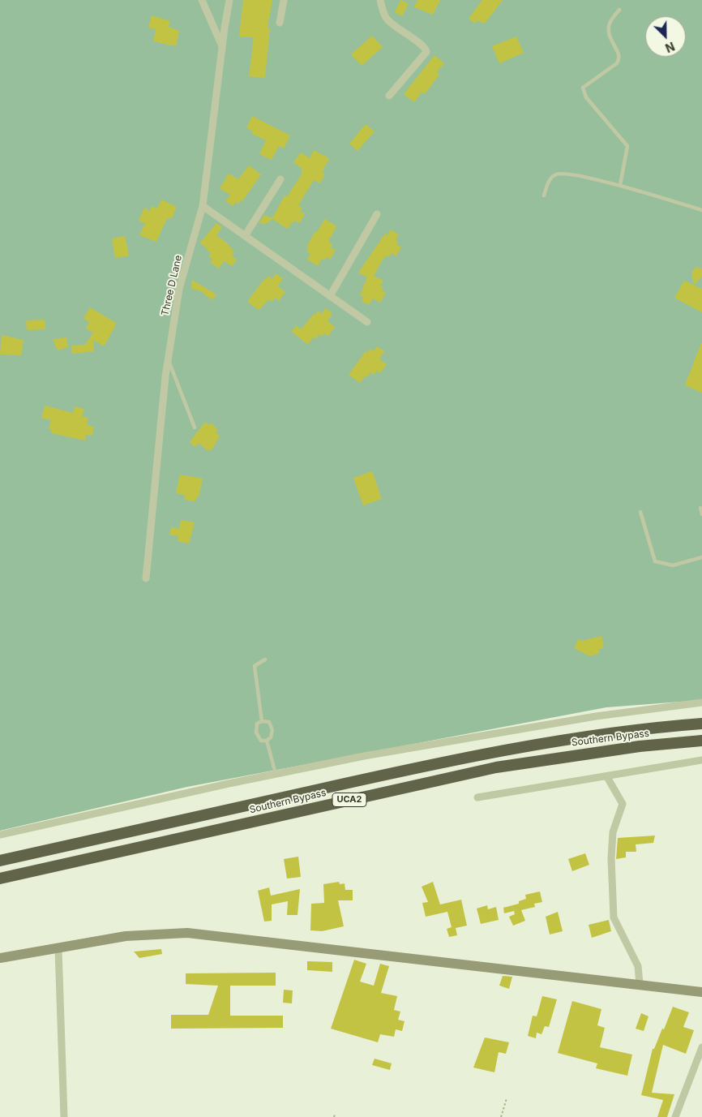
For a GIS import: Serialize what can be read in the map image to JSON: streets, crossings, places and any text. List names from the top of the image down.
{
  "streets": {
    "highway": ["Southern Bypass", "UCA2"],
    "street": ["Three D Lane"]
  },
  "north": "bottom right"
}
